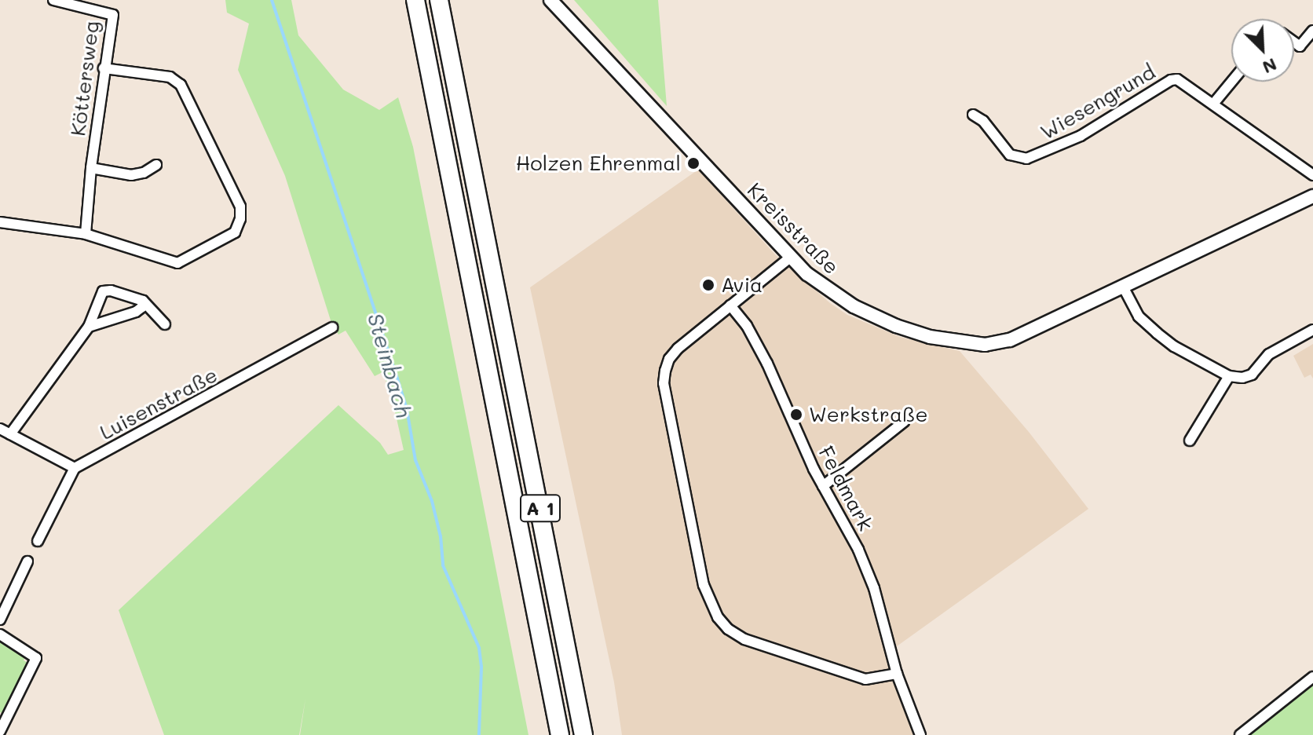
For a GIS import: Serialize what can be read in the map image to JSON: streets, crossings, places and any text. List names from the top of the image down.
{
  "streets": {
    "highway": ["A 1"],
    "main road": ["Kreisstraße"],
    "street": [
      "Köttersweg",
      "Wiesengrund",
      "Luisenstraße",
      "Feldmark"
    ]
  },
  "water": ["Steinbach"],
  "places": ["Holzen Ehrenmal", "Avia", "Werkstraße"],
  "north": "bottom right"
}
